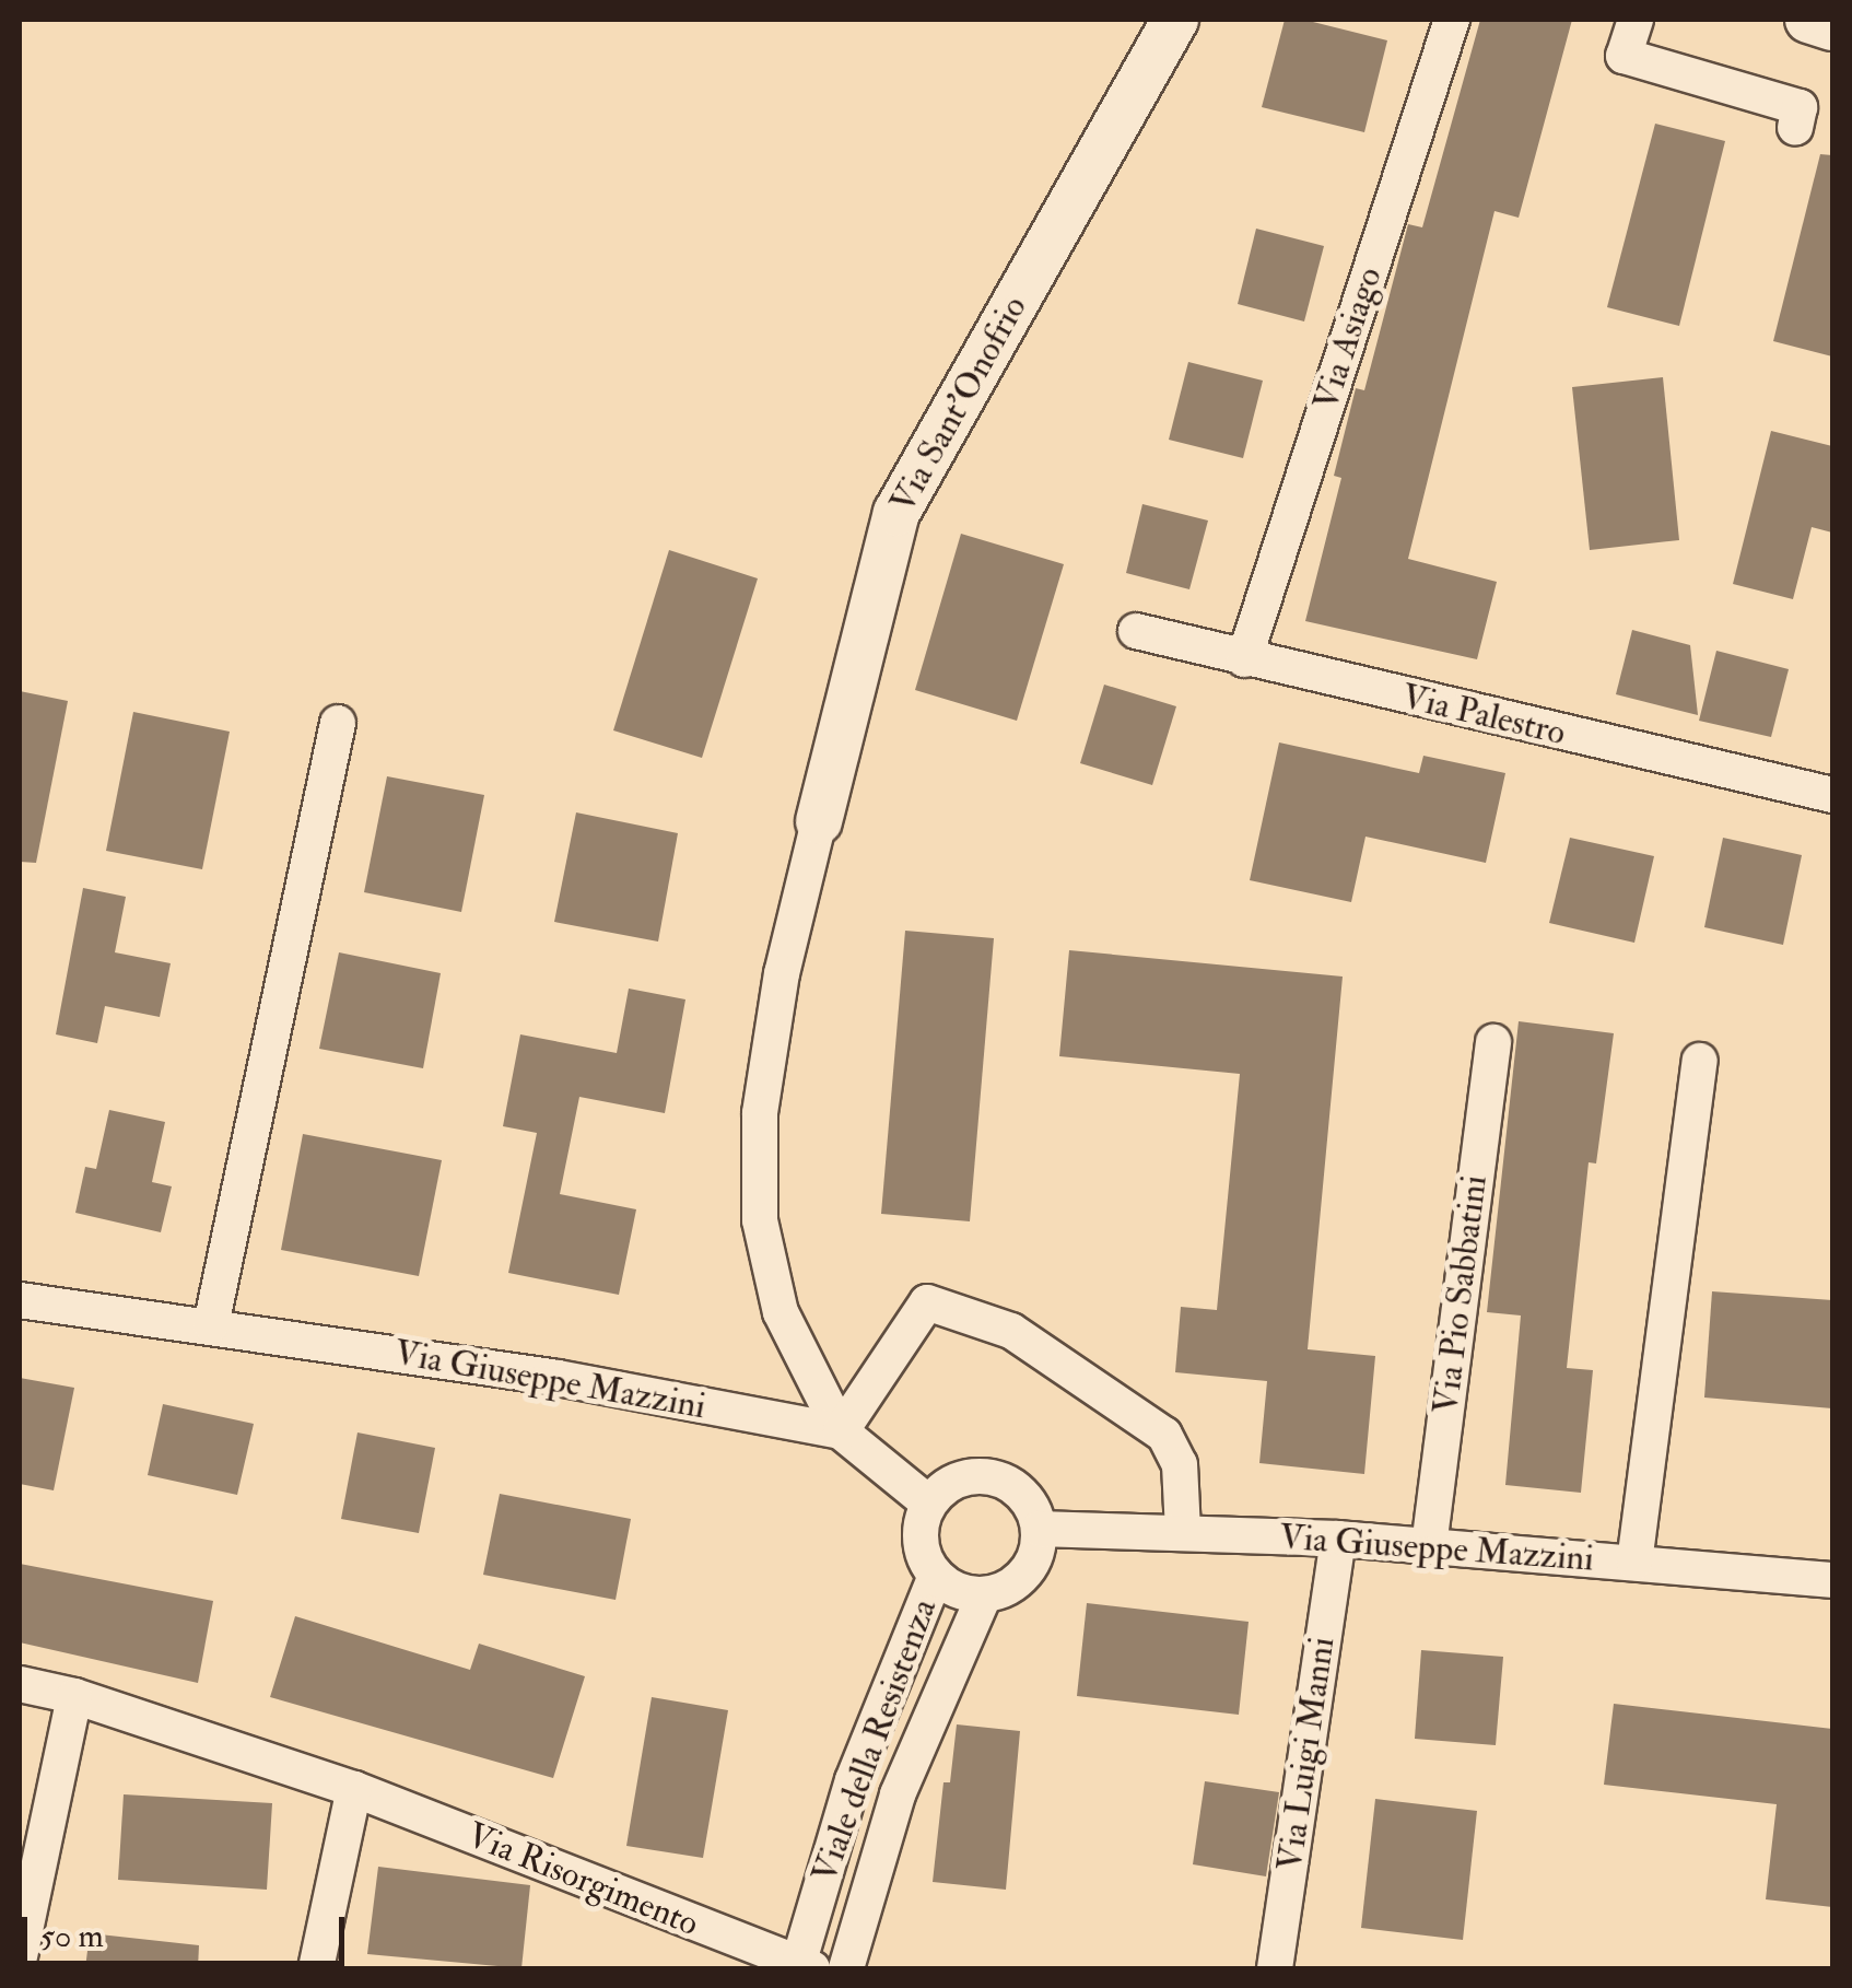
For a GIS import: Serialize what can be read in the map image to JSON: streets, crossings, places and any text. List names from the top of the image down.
{
  "streets": {
    "street": [
      "Via Asiago",
      "Via Sant'Onofrio",
      "Via Palestro",
      "Via Pio Sabbatini",
      "Via Giuseppe Mazzini",
      "Viale della Resistenza",
      "Via Luigi Manni",
      "Via Risorgimento"
    ]
  },
  "crossings": [
    ["Via Asiago", "Via Palestro"],
    ["Via Pio Sabbatini", "Via Giuseppe Mazzini"],
    ["Via Giuseppe Mazzini", "Viale della Resistenza"],
    ["Via Giuseppe Mazzini", "Via Luigi Manni"],
    ["Viale della Resistenza", "Via Risorgimento"]
  ],
  "scale_bar": "50 m"
}
